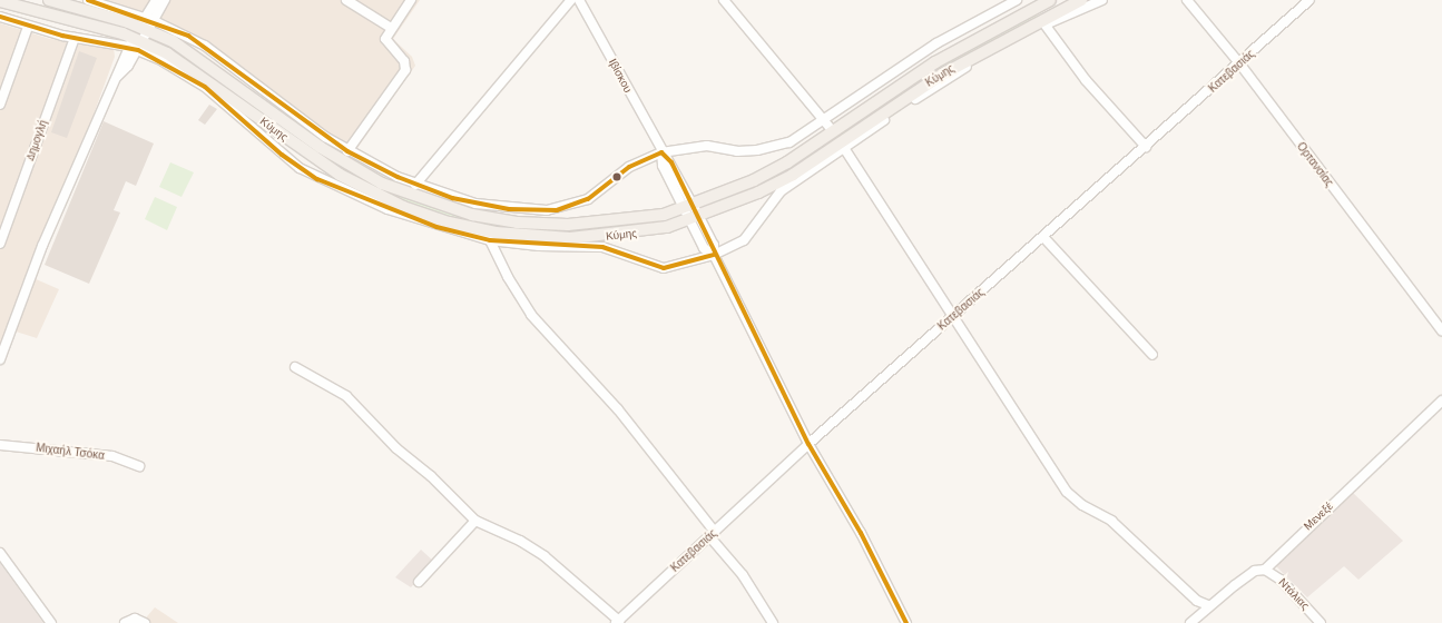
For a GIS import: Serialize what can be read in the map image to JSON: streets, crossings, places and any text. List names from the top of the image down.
{
  "streets": {
    "main road": ["Κύμης"],
    "street": [
      "Κατεβασιάς",
      "Ιβίσκου",
      "Δημογλή",
      "Ορτανσίας",
      "Μιχαήλ Τσόκα",
      "Μενεξέ",
      "Ντάλιας"
    ]
  },
  "crossings": [
    ["Κατεβασιάς", "Ιβίσκου"],
    ["Κατεβασιάς", "Ορτανσίας"],
    ["Ιβίσκου", "Κύμης"],
    ["Μενεξέ", "Ντάλιας"]
  ]
}
